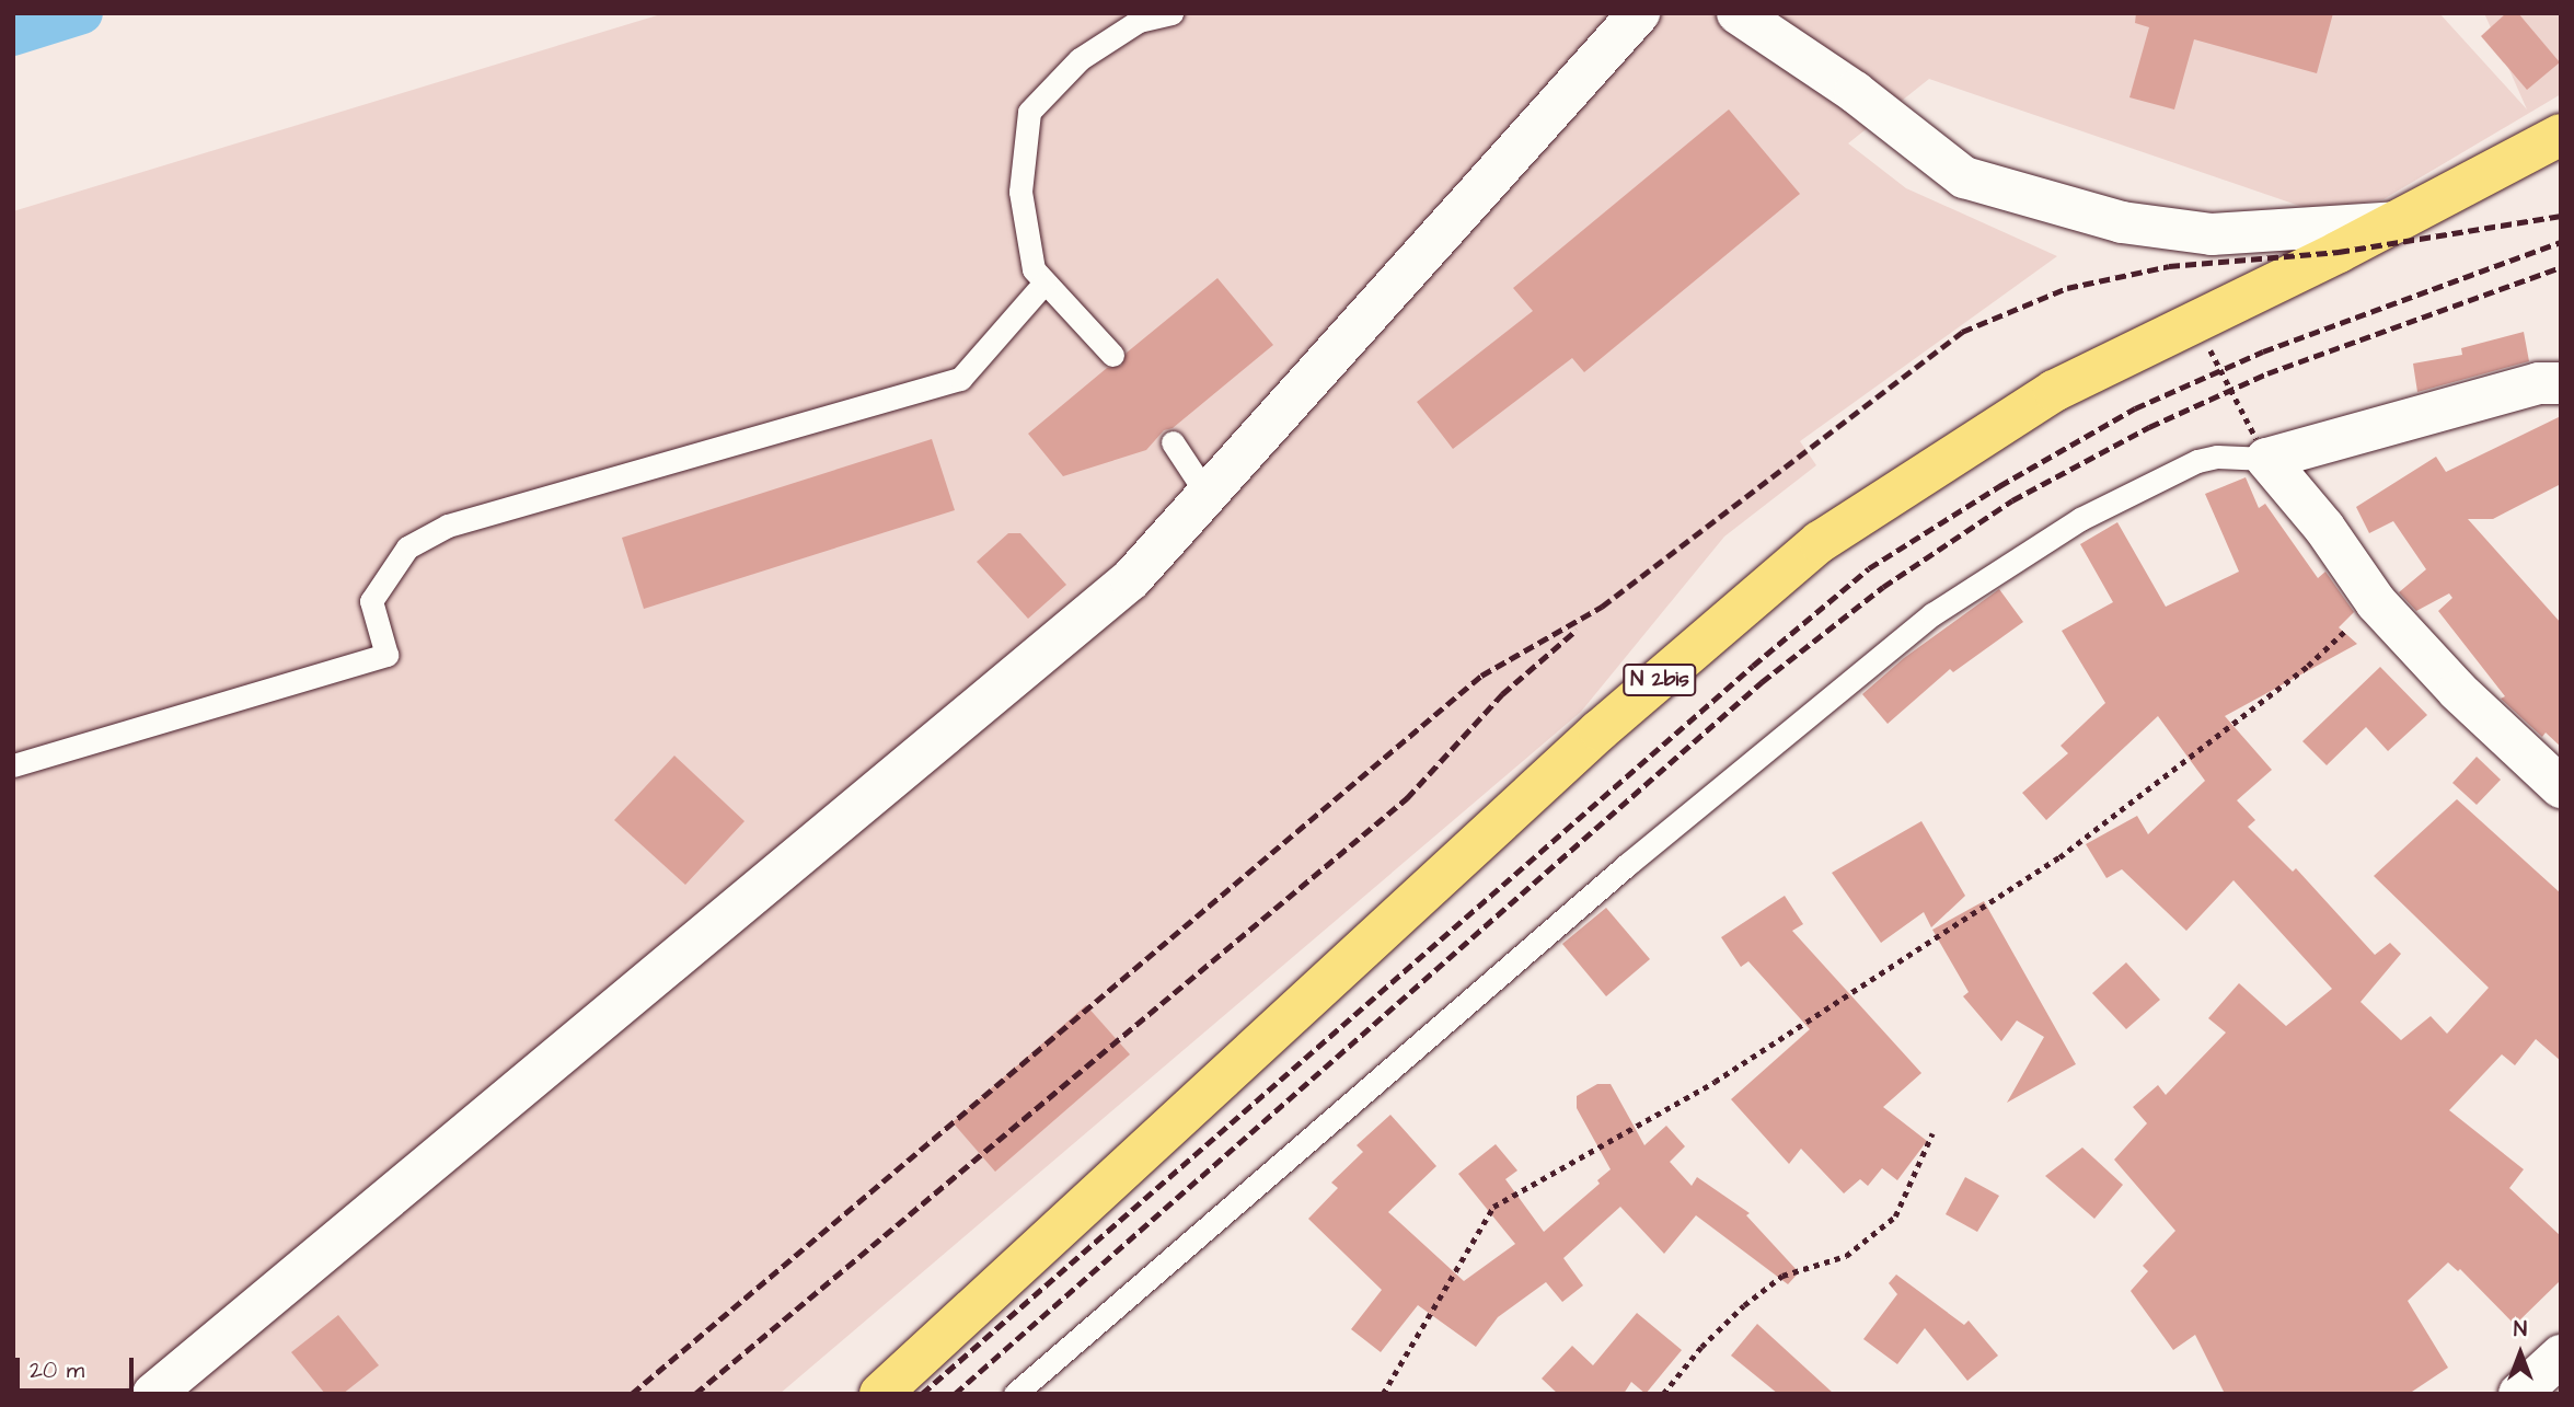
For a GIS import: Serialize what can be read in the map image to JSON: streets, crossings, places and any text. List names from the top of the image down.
{
  "streets": {
    "main road": ["N 2bis"]
  },
  "scale_bar": "20 m",
  "north": "top"
}
